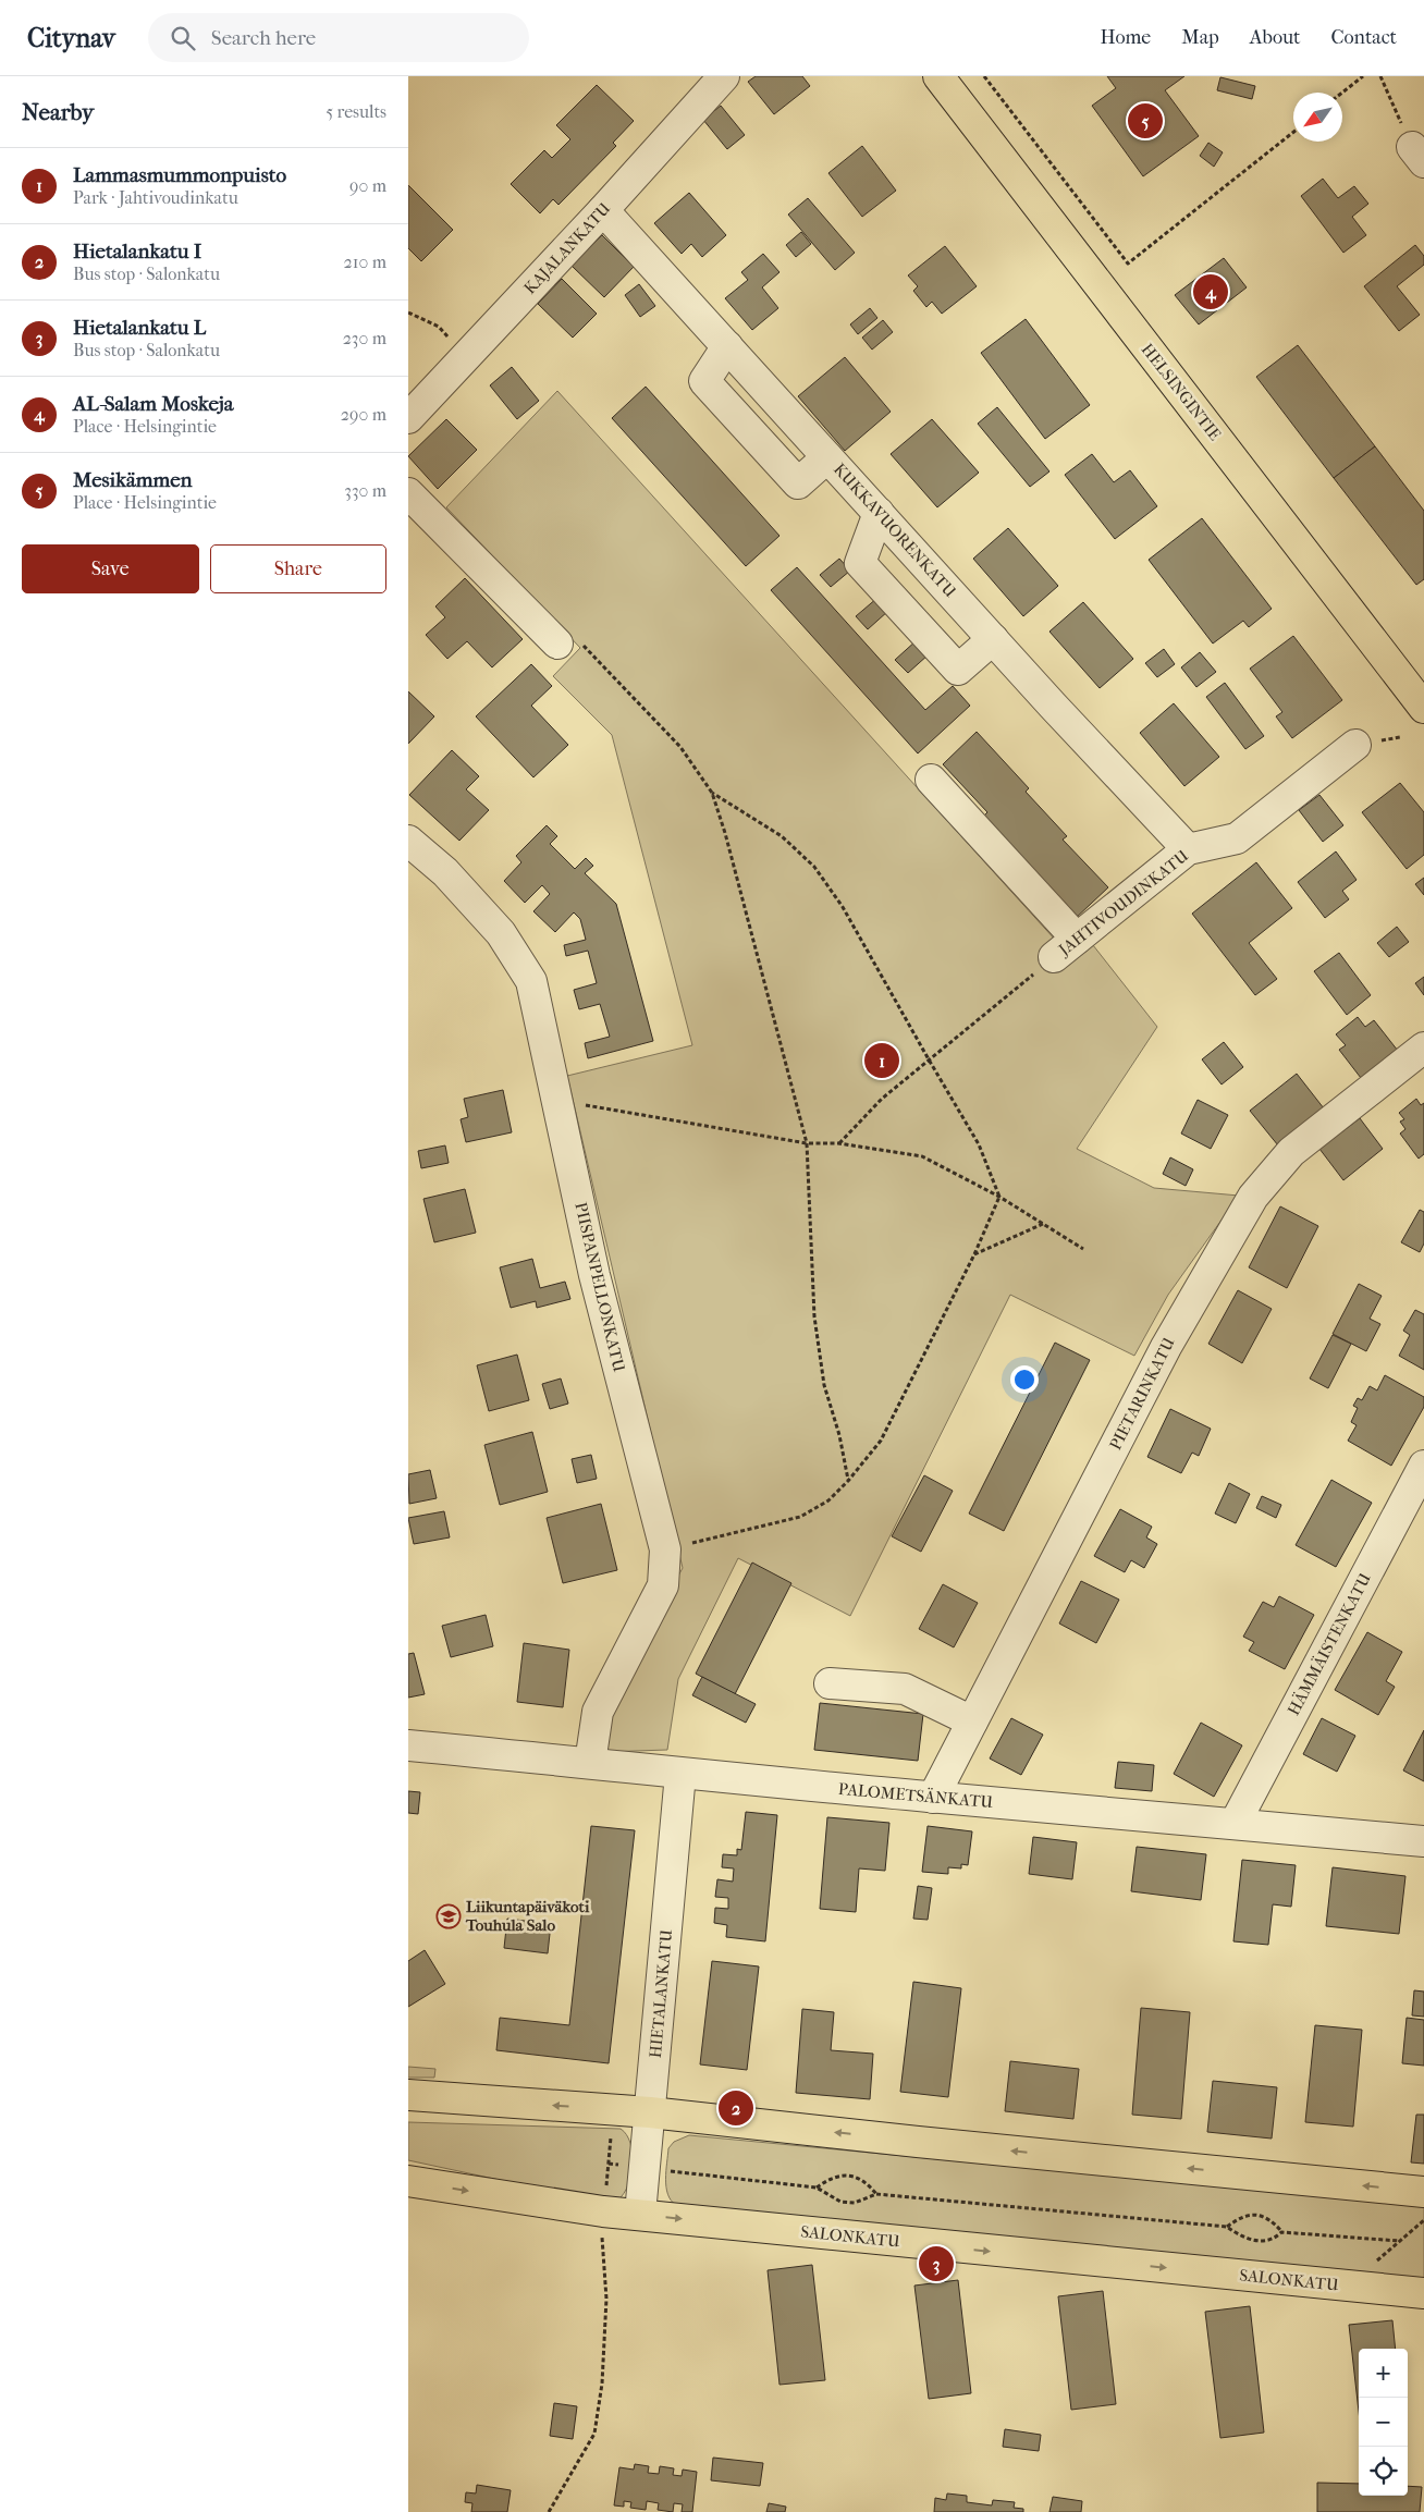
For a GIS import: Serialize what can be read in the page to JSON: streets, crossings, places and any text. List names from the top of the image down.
{
  "streets": {
    "main road": ["HELSINGINTIE", "SALONKATU"],
    "street": [
      "KAJALANKATU",
      "KUKKAVUORENKATU",
      "JAHTIVOUDINKATU",
      "PIISPANPELLONKATU",
      "PIETARINKATU",
      "HÄMMÄISTENKATU",
      "PALOMETSÄNKATU",
      "HIETALANKATU"
    ]
  },
  "crossings": [
    ["KAJALANKATU", "KUKKAVUORENKATU"],
    ["KUKKAVUORENKATU", "JAHTIVOUDINKATU"],
    ["PIISPANPELLONKATU", "PALOMETSÄNKATU"],
    ["PIETARINKATU", "PALOMETSÄNKATU"],
    ["HÄMMÄISTENKATU", "PALOMETSÄNKATU"],
    ["PALOMETSÄNKATU", "HIETALANKATU"],
    ["HIETALANKATU", "SALONKATU"]
  ],
  "places": {
    "school or university": ["Liikuntapäiväkoti Touhula Salo"]
  },
  "north": "bottom left",
  "page": {
    "header": "Citynav",
    "search": "Search here",
    "nav": [
      "Home",
      "Map",
      "About",
      "Contact"
    ],
    "heading": ["Nearby", "5 results"],
    "pins": [
      "5",
      "4",
      "1",
      "2",
      "3"
    ],
    "list": [
      {
        "mark": "1",
        "name": "Lammasmummonpuisto",
        "note": "Park · Jahtivoudinkatu",
        "value": "90 m"
      },
      {
        "mark": "2",
        "name": "Hietalankatu I",
        "note": "Bus stop · Salonkatu",
        "value": "210 m"
      },
      {
        "mark": "3",
        "name": "Hietalankatu L",
        "note": "Bus stop · Salonkatu",
        "value": "230 m"
      },
      {
        "mark": "4",
        "name": "AL-Salam Moskeja",
        "note": "Place · Helsingintie",
        "value": "290 m"
      },
      {
        "mark": "5",
        "name": "Mesikämmen",
        "note": "Place · Helsingintie",
        "value": "330 m"
      }
    ],
    "buttons": ["Save", "Share"],
    "map_buttons": ["+", "−"]
  }
}
